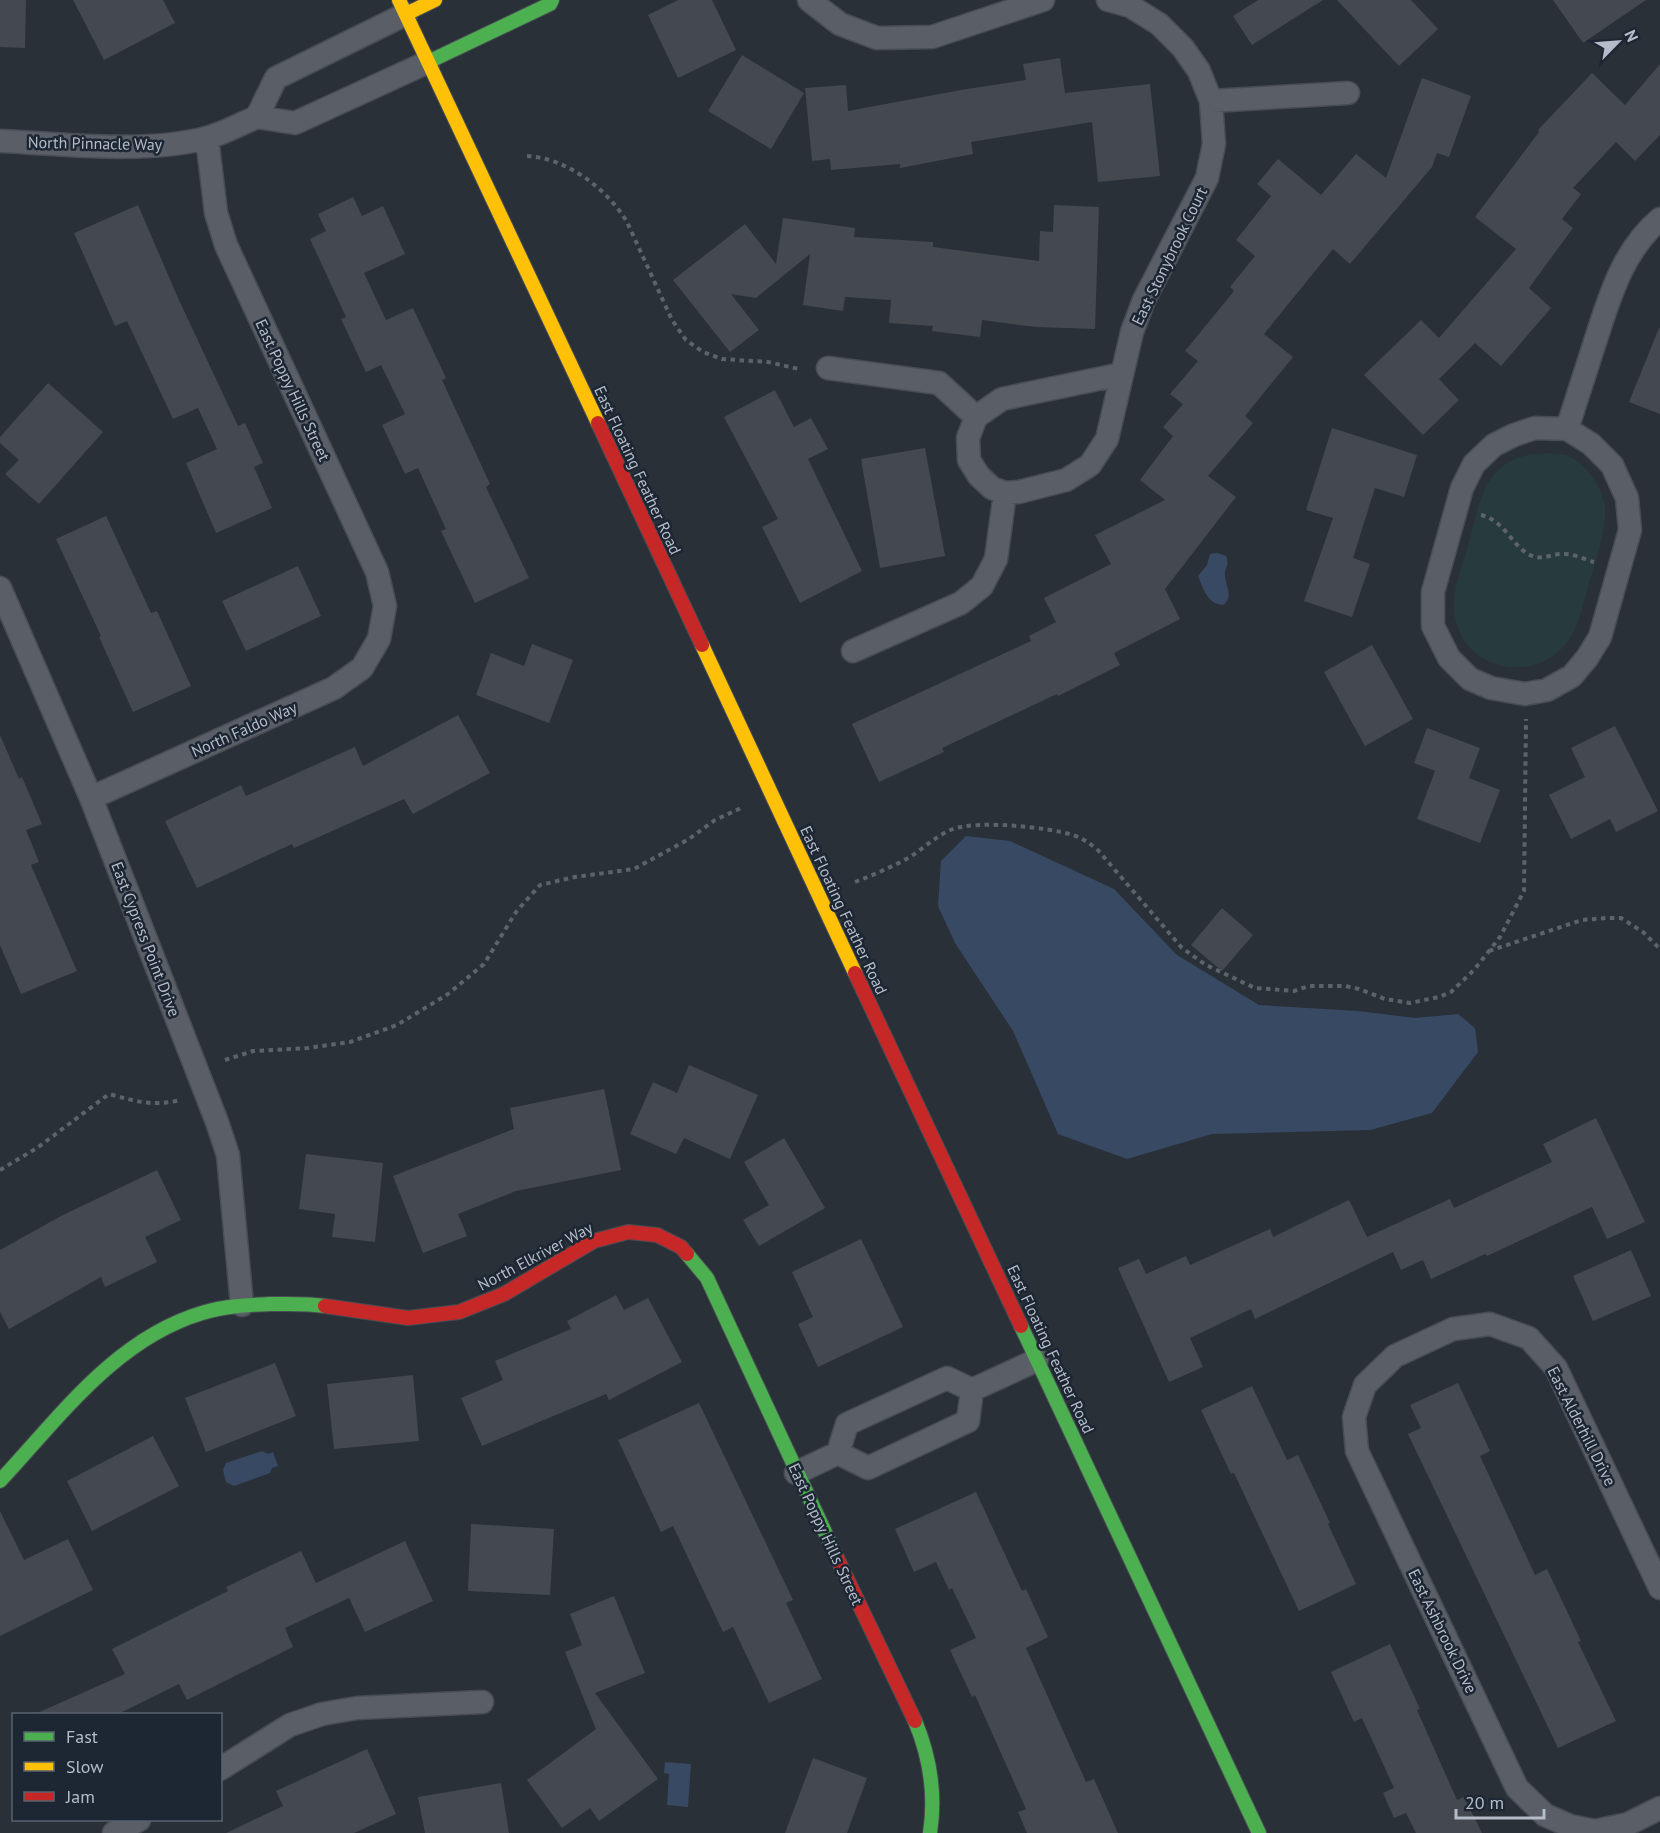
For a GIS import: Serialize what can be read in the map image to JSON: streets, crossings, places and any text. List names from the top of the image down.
{
  "streets": {
    "main road": ["East Poppy Hills Street", "East Floating Feather Road", "North Elkriver Way"],
    "street": [
      "North Pinnacle Way",
      "East Stonybrook Court",
      "North Faldo Way",
      "East Cypress Point Drive",
      "East Alderhill Drive",
      "East Ashbrook Drive"
    ]
  },
  "crossings": [
    ["North Pinnacle Way", "East Poppy Hills Street"],
    ["East Poppy Hills Street", "North Faldo Way"],
    ["East Poppy Hills Street", "North Elkriver Way"],
    ["North Faldo Way", "East Cypress Point Drive"],
    ["East Cypress Point Drive", "North Elkriver Way"],
    ["East Alderhill Drive", "East Ashbrook Drive"]
  ],
  "legend": ["Fast", "Slow", "Jam"],
  "scale_bar": "20 m",
  "north": "top right"
}
